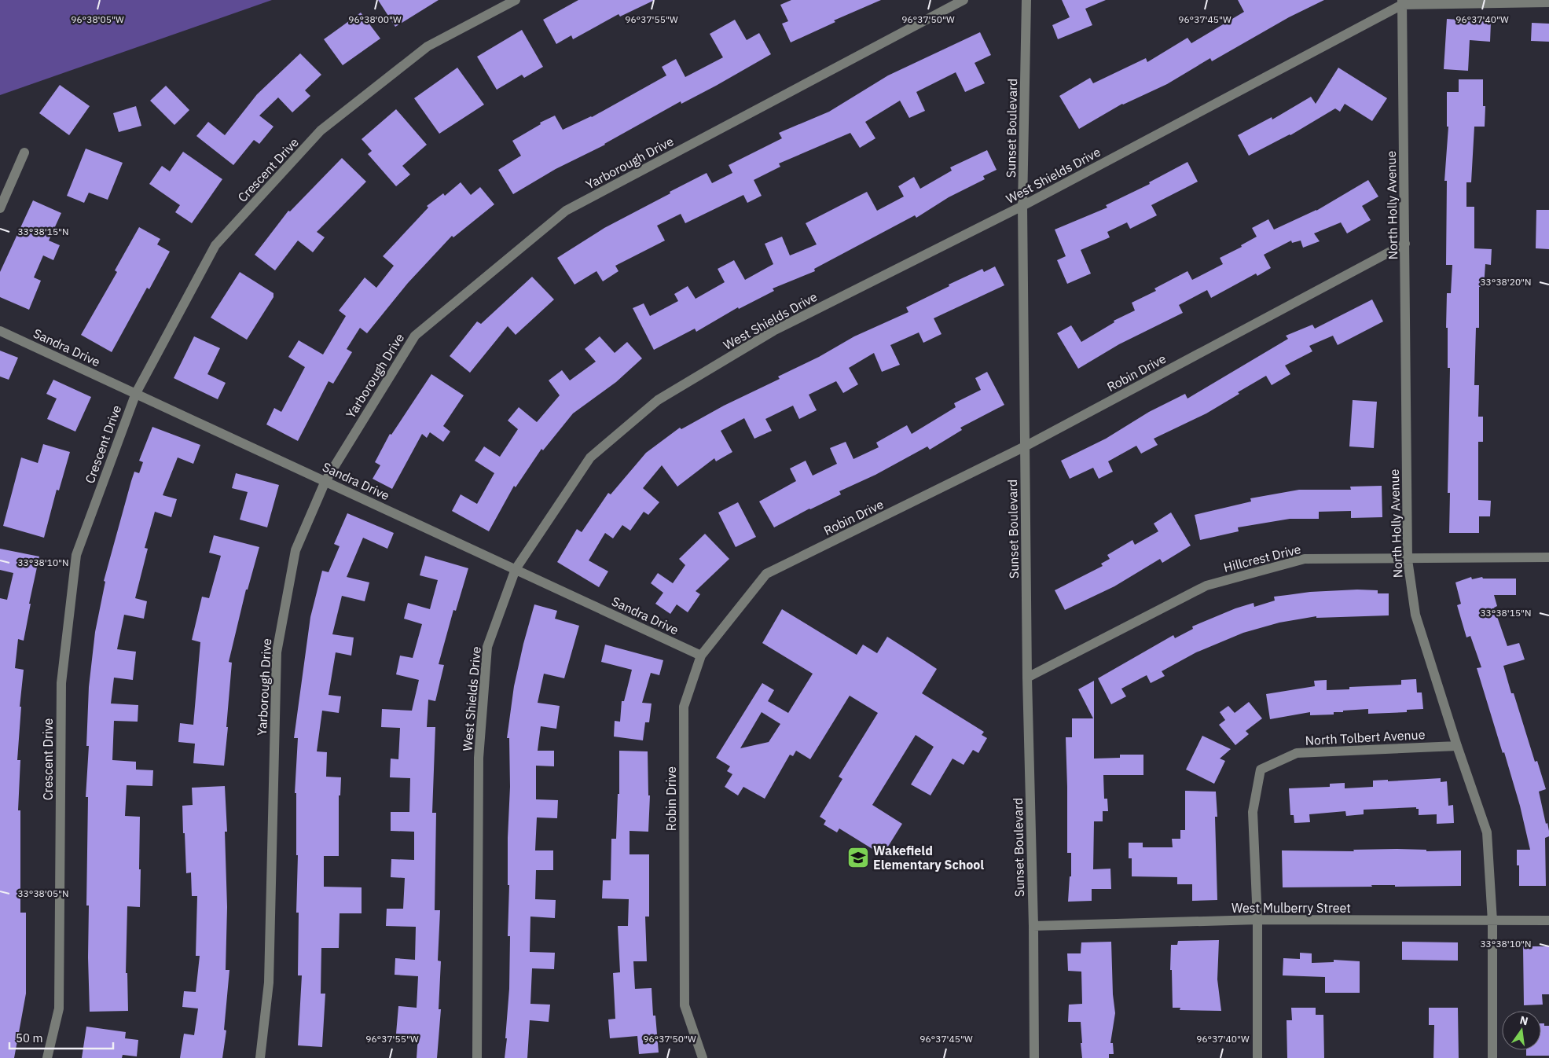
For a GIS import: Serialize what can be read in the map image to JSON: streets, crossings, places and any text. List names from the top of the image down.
{
  "streets": {
    "street": [
      "Sunset Boulevard",
      "Yarborough Drive",
      "Crescent Drive",
      "West Shields Drive",
      "North Holly Avenue",
      "Sandra Drive",
      "Robin Drive",
      "Hillcrest Drive",
      "North Tolbert Avenue",
      "West Mulberry Street"
    ]
  },
  "crossings": [
    ["Sunset Boulevard", "West Shields Drive"],
    ["Sunset Boulevard", "Robin Drive"],
    ["Sunset Boulevard", "Hillcrest Drive"],
    ["Sunset Boulevard", "West Mulberry Street"],
    ["Yarborough Drive", "Sandra Drive"],
    ["Crescent Drive", "Sandra Drive"],
    ["West Shields Drive", "North Holly Avenue"],
    ["West Shields Drive", "Sandra Drive"],
    ["North Holly Avenue", "Robin Drive"],
    ["North Holly Avenue", "Hillcrest Drive"],
    ["North Holly Avenue", "North Tolbert Avenue"],
    ["North Holly Avenue", "West Mulberry Street"],
    ["Sandra Drive", "Robin Drive"],
    ["North Tolbert Avenue", "West Mulberry Street"]
  ],
  "places": {
    "school or university": ["Wakefield Elementary School"]
  },
  "scale_bar": "50 m",
  "north": "top",
  "coordinates": [
    "96°38'05\"W",
    "96°38'00\"W",
    "96°37'55\"W",
    "96°37'50\"W",
    "96°37'45\"W",
    "96°37'40\"W",
    "33°38'15\"N",
    "33°38'20\"N",
    "33°38'10\"N",
    "33°38'05\"N"
  ]
}
